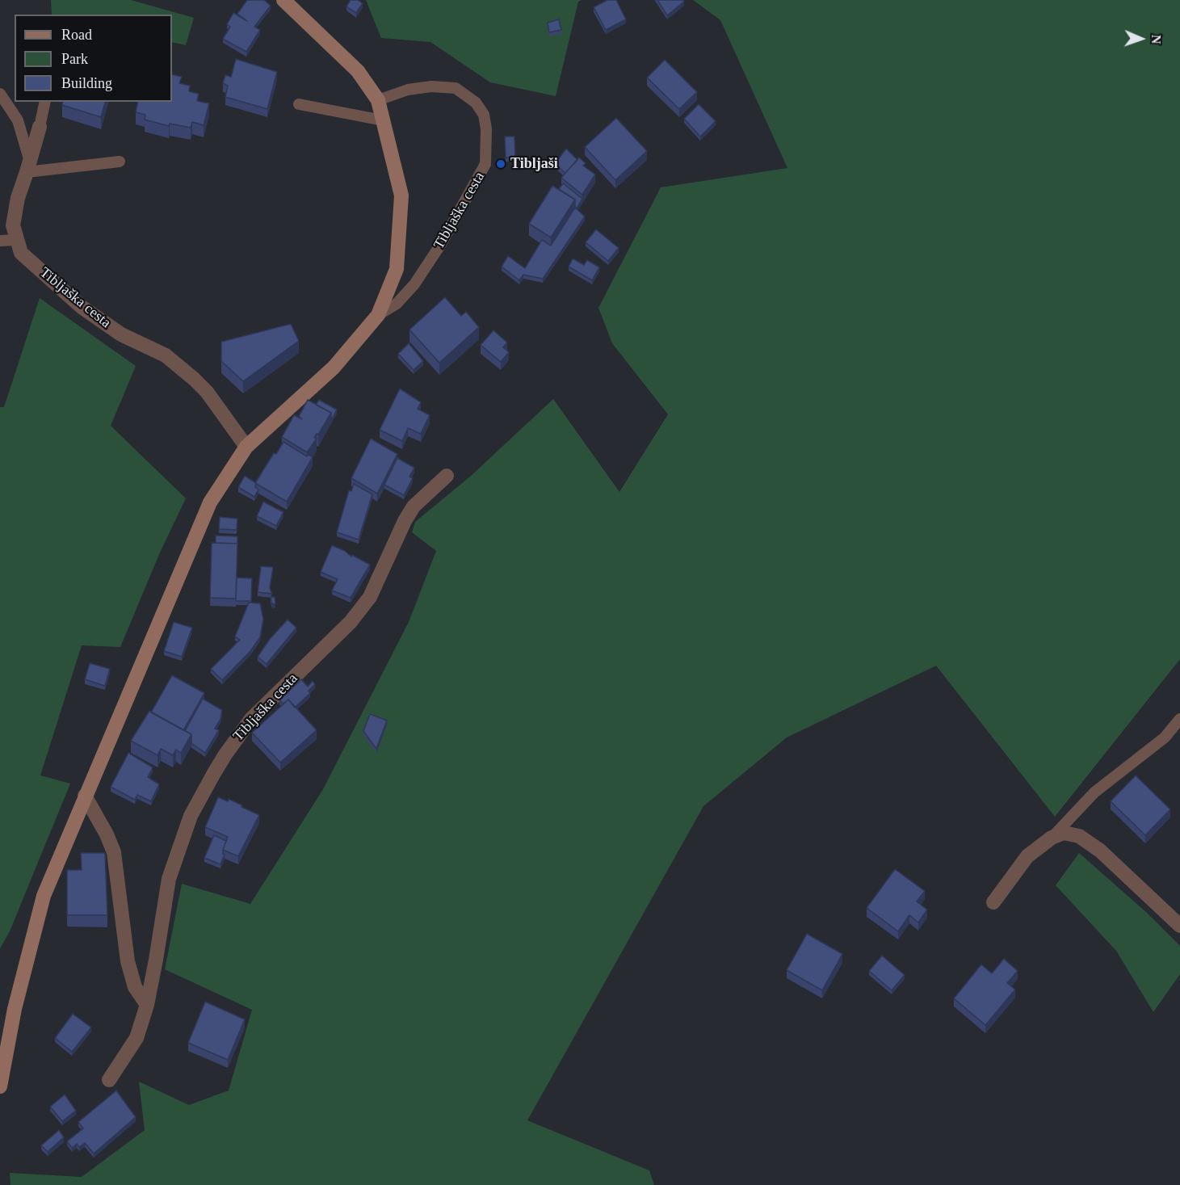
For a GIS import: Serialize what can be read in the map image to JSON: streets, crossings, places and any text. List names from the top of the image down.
{
  "streets": {
    "street": ["Tibljaška cesta"]
  },
  "places": ["Tibljaši"],
  "legend": ["Road", "Park", "Building"],
  "north": "right"
}
